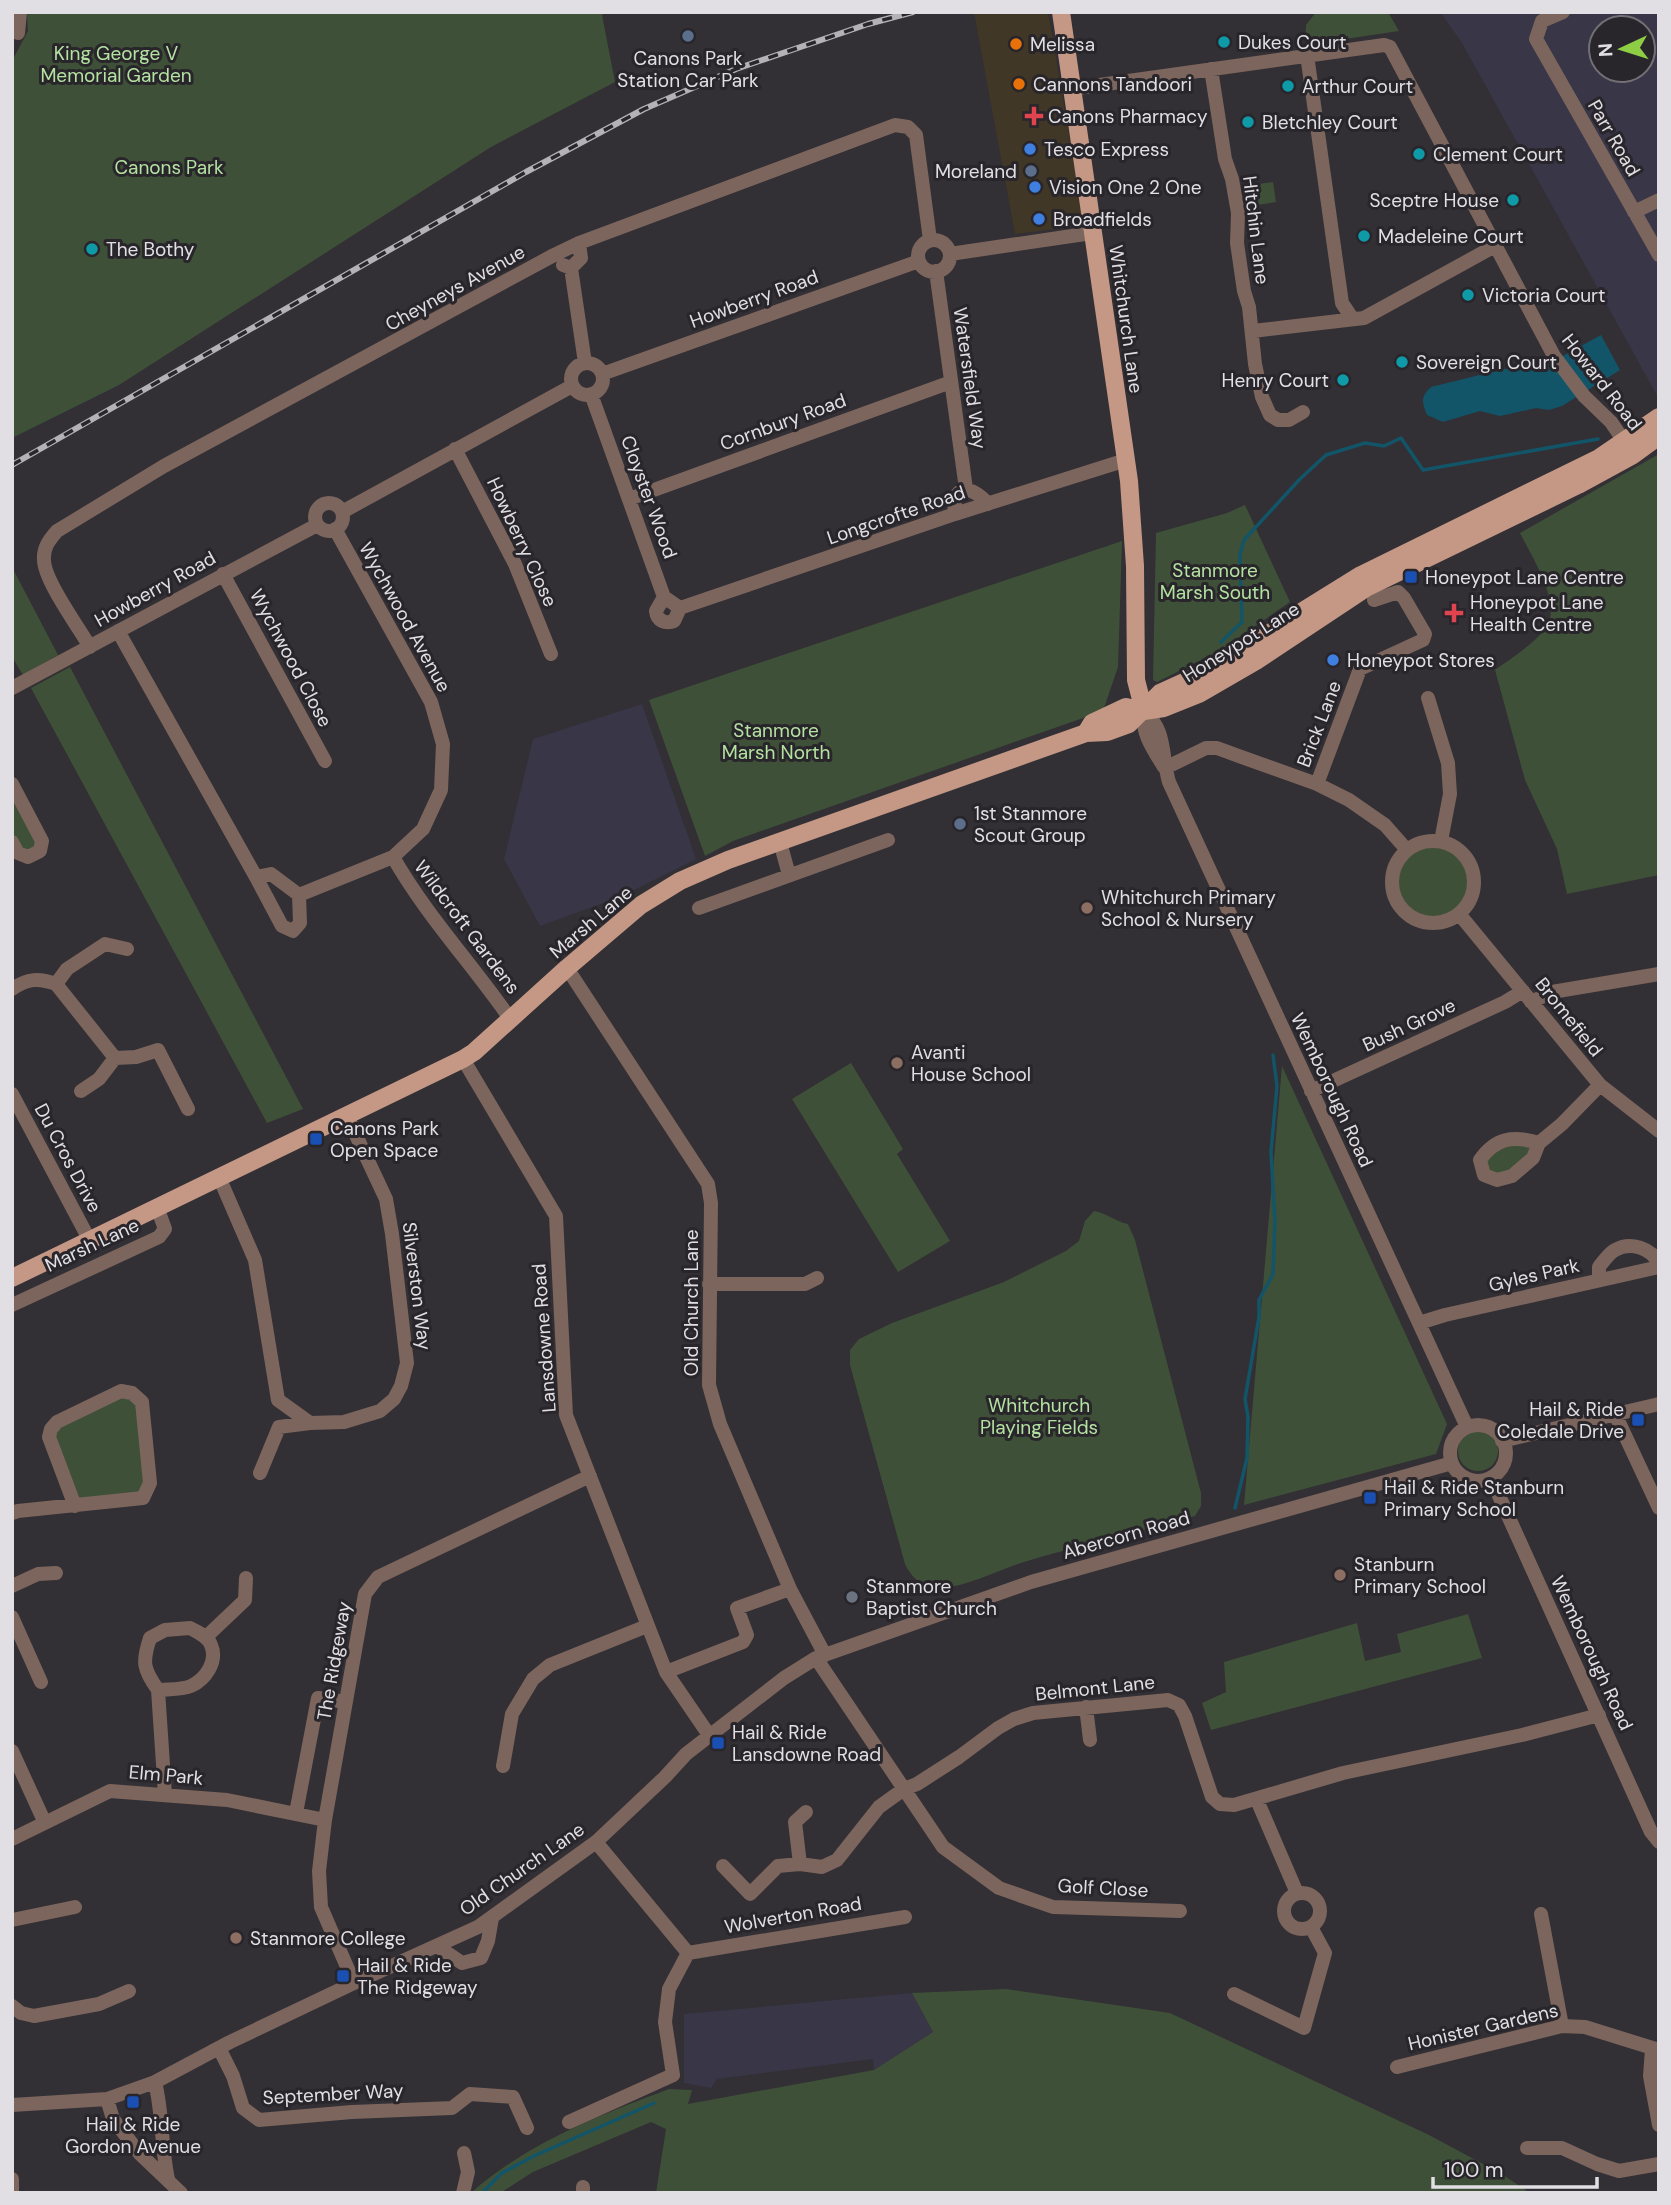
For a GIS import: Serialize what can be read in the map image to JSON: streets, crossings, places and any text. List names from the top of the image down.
{
  "streets": {
    "main road": ["Whitchurch Lane", "Honeypot Lane", "Marsh Lane"],
    "street": [
      "Parr Road",
      "Hitchin Lane",
      "Cheyneys Avenue",
      "Howberry Road",
      "Watersfield Way",
      "Howard Road",
      "Cornbury Road",
      "Cloyster Wood",
      "Longcrofte Road",
      "Howberry Close",
      "Wychwood Avenue",
      "Wychwood Close",
      "Brick Lane",
      "Wildcroft Gardens",
      "Bromefield",
      "Bush Grove",
      "Wemborough Road",
      "Du Cros Drive",
      "Gyles Park",
      "Silverston Way",
      "Old Church Lane",
      "Lansdowne Road",
      "Abercorn Road",
      "The Ridgeway",
      "Belmont Lane",
      "Elm Park",
      "Golf Close",
      "Wolverton Road",
      "Honister Gardens",
      "September Way"
    ]
  },
  "crossings": [
    ["Hitchin Lane", "Howard Road"],
    ["Cheyneys Avenue", "Howberry Road"],
    ["Cheyneys Avenue", "Watersfield Way"],
    ["Howberry Road", "Watersfield Way"],
    ["Howberry Road", "Cloyster Wood"],
    ["Howberry Road", "Wychwood Avenue"],
    ["Howberry Road", "Wychwood Close"],
    ["Whitchurch Lane", "Longcrofte Road"],
    ["Whitchurch Lane", "Honeypot Lane"],
    ["Whitchurch Lane", "Marsh Lane"],
    ["Whitchurch Lane", "Wemborough Road"],
    ["Watersfield Way", "Cornbury Road"],
    ["Howard Road", "Honeypot Lane"],
    ["Cornbury Road", "Cloyster Wood"],
    ["Cloyster Wood", "Longcrofte Road"],
    ["Wychwood Avenue", "Wildcroft Gardens"],
    ["Honeypot Lane", "Marsh Lane"],
    ["Honeypot Lane", "Wemborough Road"],
    ["Marsh Lane", "Wildcroft Gardens"],
    ["Marsh Lane", "Wemborough Road"],
    ["Marsh Lane", "Du Cros Drive"],
    ["Marsh Lane", "Silverston Way"],
    ["Marsh Lane", "Old Church Lane"],
    ["Marsh Lane", "Lansdowne Road"],
    ["Bromefield", "Bush Grove"],
    ["Bush Grove", "Wemborough Road"],
    ["Wemborough Road", "Gyles Park"],
    ["Wemborough Road", "Abercorn Road"],
    ["Wemborough Road", "Belmont Lane"],
    ["Old Church Lane", "Lansdowne Road"],
    ["Old Church Lane", "Abercorn Road"],
    ["Old Church Lane", "The Ridgeway"],
    ["Old Church Lane", "September Way"],
    ["Lansdowne Road", "The Ridgeway"],
    ["The Ridgeway", "Elm Park"],
    ["Belmont Lane", "Golf Close"]
  ],
  "parks": [
    "King George V Memorial Garden",
    "Canons Park",
    "Stanmore Marsh South",
    "Stanmore Marsh North",
    "Whitchurch Playing Fields"
  ],
  "places": {
    "other": [
      "Canons Park Station Car Park",
      "Dukes Court",
      "Melissa",
      "Cannons Tandoori",
      "Arthur Court",
      "Bletchley Court",
      "Tesco Express",
      "Clement Court",
      "Moreland",
      "Vision One 2 One",
      "Sceptre House",
      "Broadfields",
      "Madeleine Court",
      "The Bothy",
      "Victoria Court",
      "Sovereign Court",
      "Henry Court",
      "Honeypot Stores",
      "1st Stanmore Scout Group",
      "Whitchurch Primary School & Nursery",
      "Avanti House School",
      "Stanburn Primary School",
      "Stanmore Baptist Church",
      "Stanmore College"
    ],
    "health": ["Canons Pharmacy", "Honeypot Lane Health Centre"],
    "transit": [
      "Honeypot Lane Centre",
      "Canons Park Open Space",
      "Hail & Ride Coledale Drive",
      "Hail & Ride Stanburn Primary School",
      "Hail & Ride Lansdowne Road",
      "Hail & Ride The Ridgeway",
      "Hail & Ride Gordon Avenue"
    ]
  },
  "scale_bar": "100 m",
  "north": "left"
}
